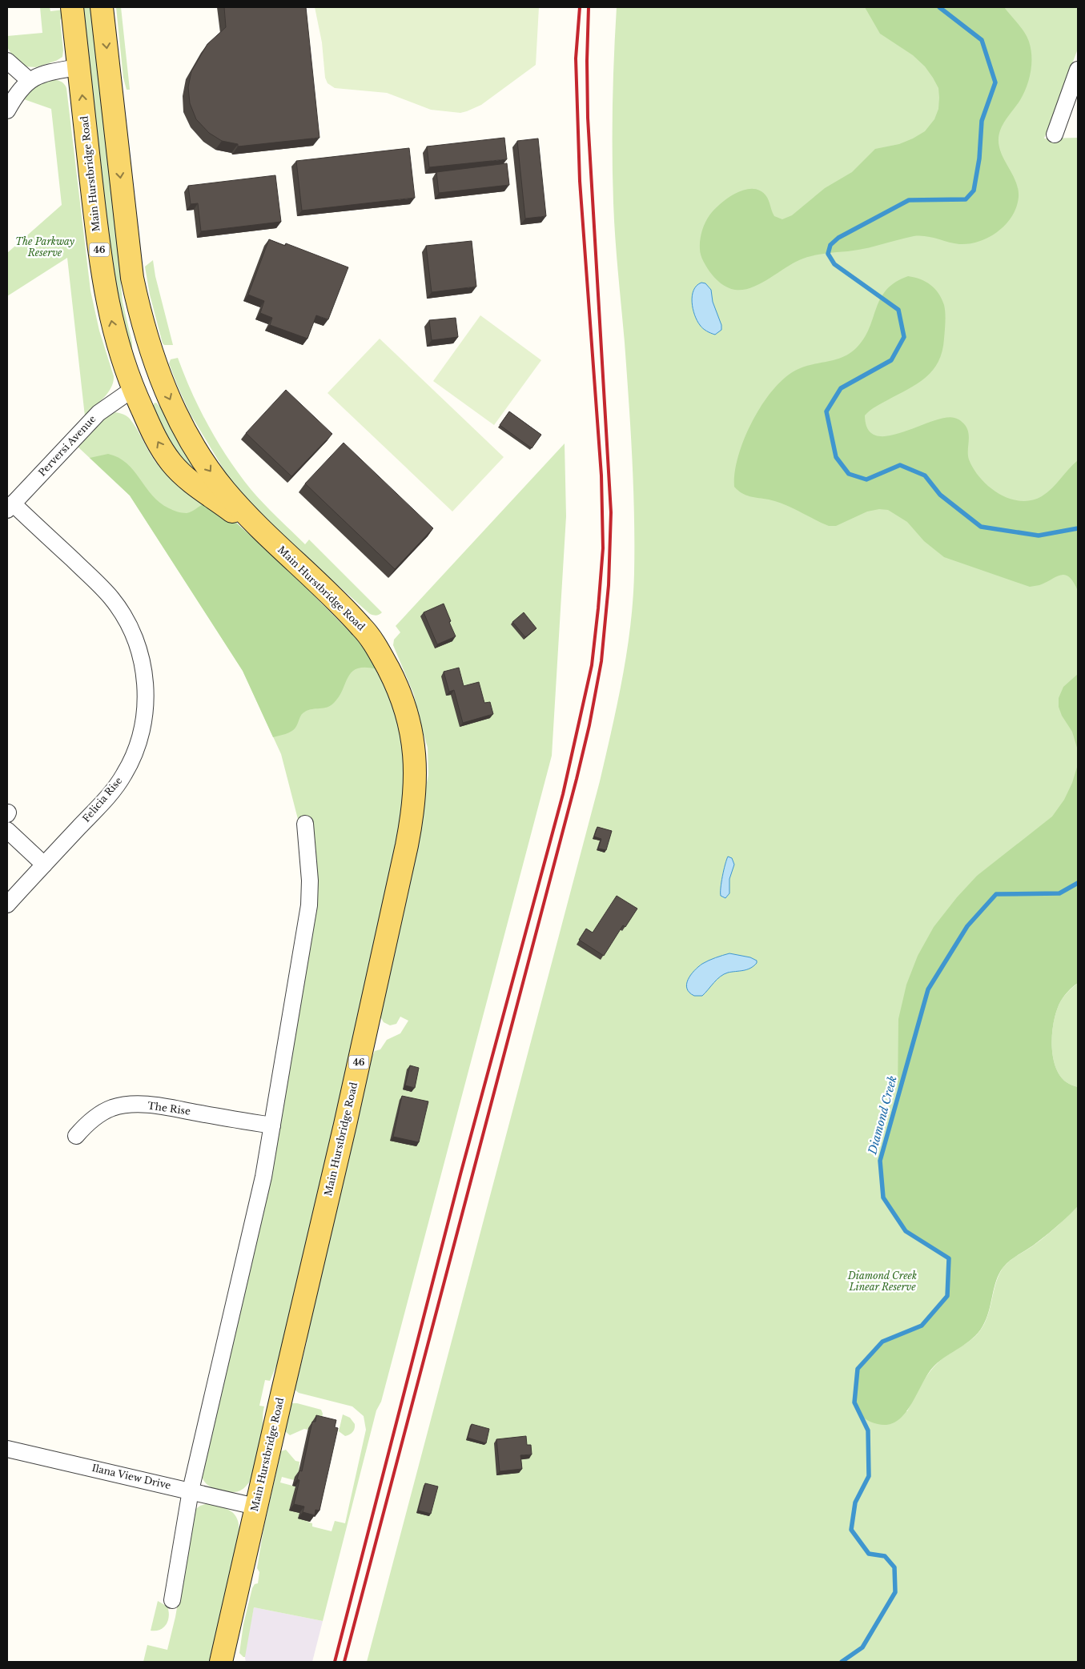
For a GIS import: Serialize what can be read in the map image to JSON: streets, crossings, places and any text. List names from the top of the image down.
{
  "streets": {
    "main road": ["Main Hurstbridge Road", "46"],
    "street": [
      "Perversi Avenue",
      "Felicia Rise",
      "The Rise",
      "Ilana View Drive"
    ]
  },
  "crossings": [
    ["Main Hurstbridge Road", "Perversi Avenue"],
    ["Main Hurstbridge Road", "Ilana View Drive"],
    ["Perversi Avenue", "Felicia Rise"]
  ],
  "water": ["Diamond Creek"],
  "parks": ["The Parkway Reserve", "Diamond Creek Linear Reserve"]
}
